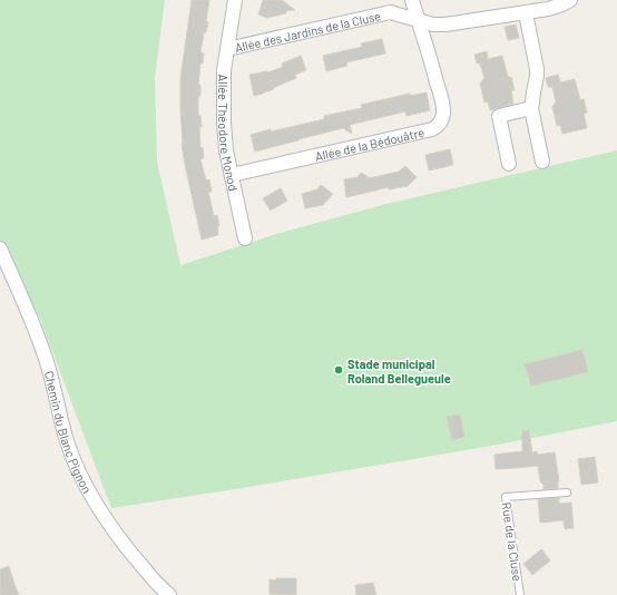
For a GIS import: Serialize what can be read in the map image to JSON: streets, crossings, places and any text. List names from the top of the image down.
{
  "streets": {
    "street": [
      "Allée des Jardins de la Cluse",
      "Allée Théodore Monod",
      "Allée de la Bédouâtre",
      "Chemin du Blanc Pignon"
    ],
    "lane": ["Rue de la Cluse"]
  },
  "crossings": [
    ["Allée des Jardins de la Cluse", "Allée Théodore Monod"],
    ["Allée des Jardins de la Cluse", "Allée de la Bédouâtre"],
    ["Allée Théodore Monod", "Allée de la Bédouâtre"]
  ],
  "places": ["Stade municipal Roland Bellegueule"]
}
